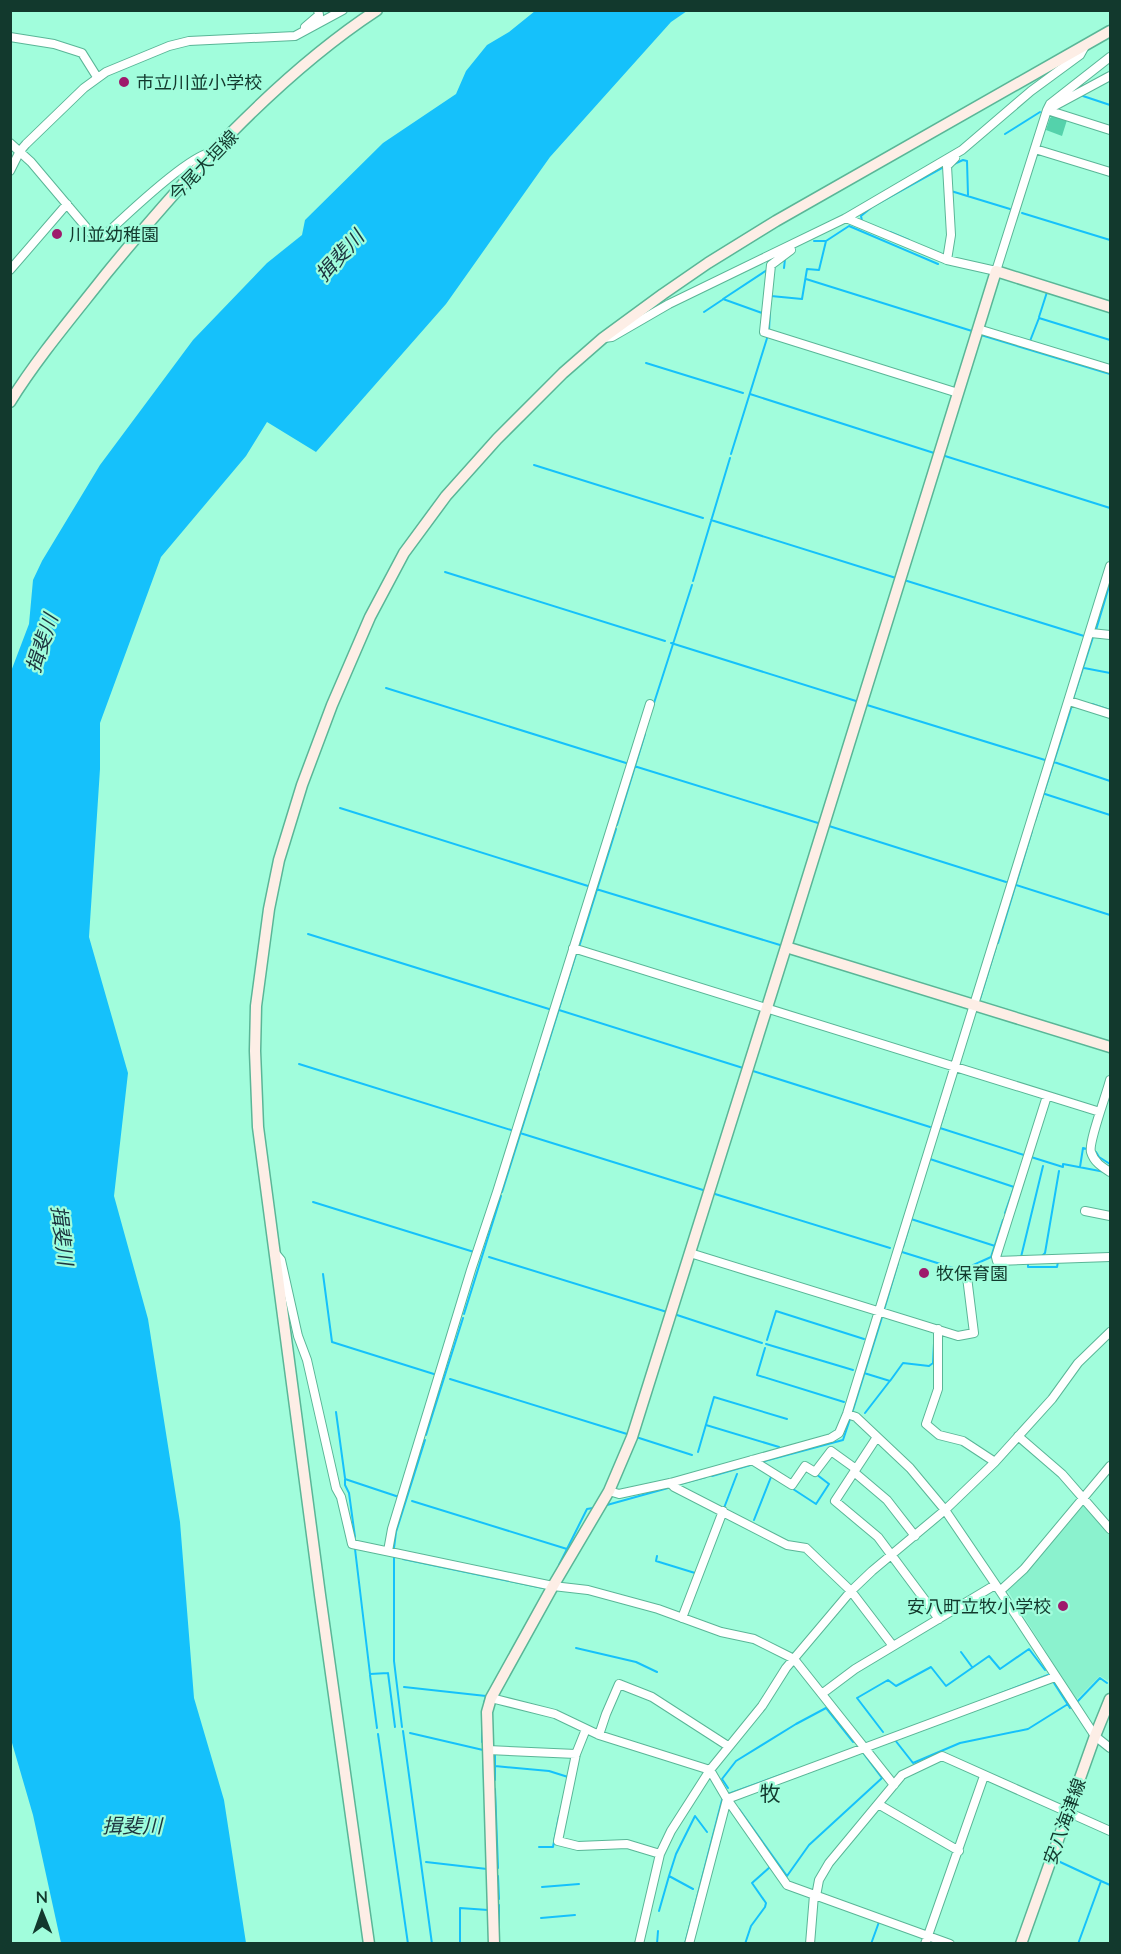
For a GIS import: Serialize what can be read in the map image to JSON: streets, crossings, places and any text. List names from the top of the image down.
{
  "streets": {
    "street": ["今尾大垣線", "安八海津線"]
  },
  "districts": ["牧"],
  "water": ["揖斐川"],
  "places": [
    "市立川並小学校",
    "川並幼稚園",
    "牧保育園",
    "安八町立牧小学校"
  ],
  "north": "top"
}
